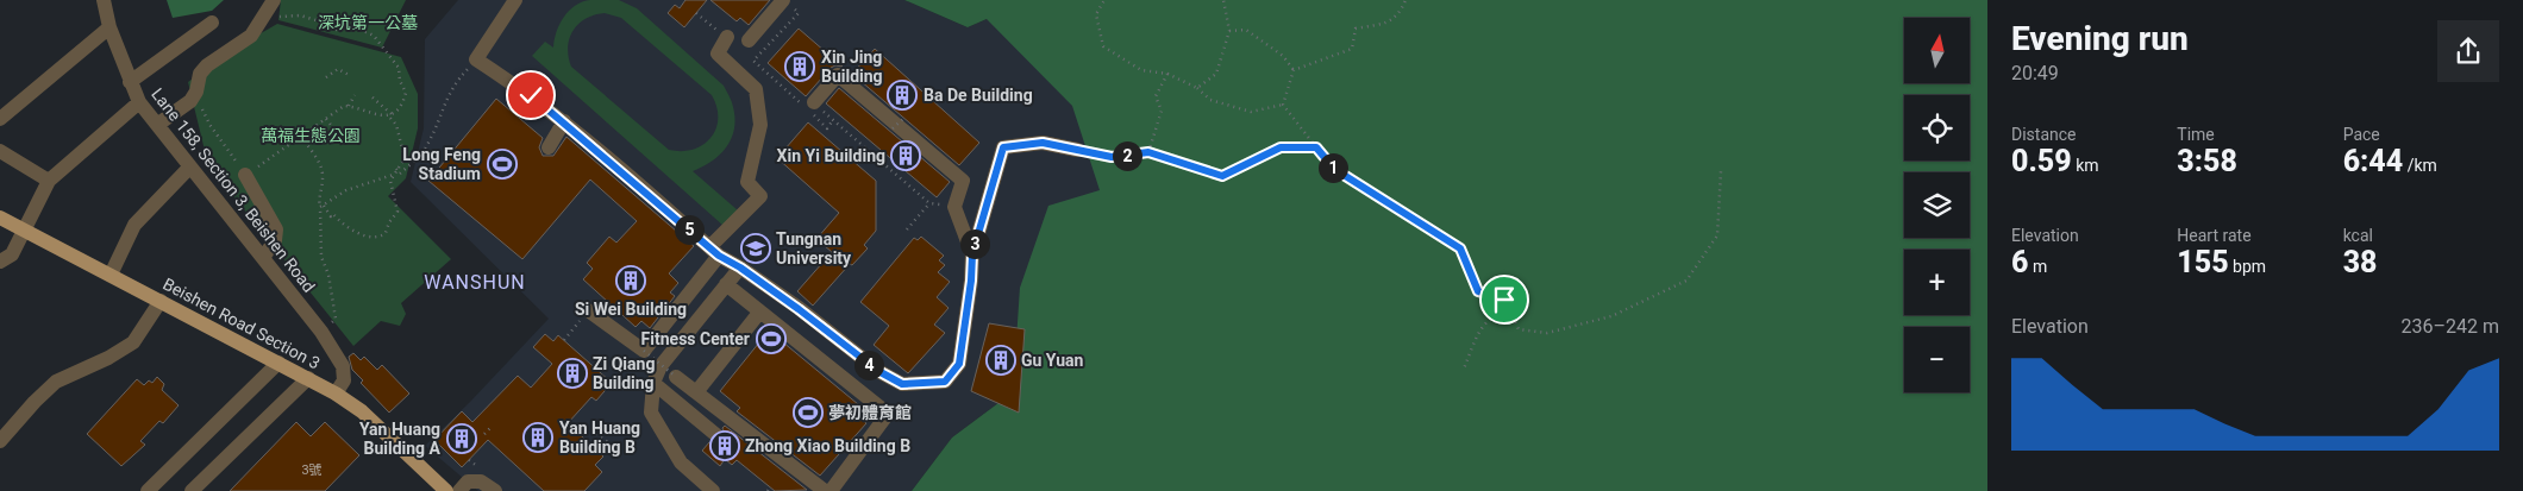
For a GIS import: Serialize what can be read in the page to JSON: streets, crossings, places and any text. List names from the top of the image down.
{
  "streets": {
    "main road": ["Beishen Road Section 3"],
    "street": ["Lane 158, Section 3, Beishen Road"]
  },
  "crossings": [
    ["Lane 158, Section 3, Beishen Road", "Beishen Road Section 3"]
  ],
  "districts": ["WANSHUN"],
  "parks": ["深坑第一公墓", "萬福生態公園"],
  "places": {
    "building": [
      "Xin Jing Building",
      "Ba De Building",
      "Xin Yi Building",
      "Si Wei Building",
      "Gu Yuan",
      "Zi Qiang Building",
      "Yan Huang Building B",
      "Yan Huang Building A",
      "Zhong Xiao Building B"
    ],
    "sports": ["Long Feng Stadium", "Fitness Center", "夢初體育館"],
    "school or university": ["Tungnan University"]
  },
  "house_numbers": ["3號"],
  "north": "top",
  "page": {
    "heading": ["Evening run", "20:49"],
    "map_buttons": ["+", "−"],
    "stats": [
      ["Distance", "0.59 km"],
      ["Time", "3:58"],
      ["Pace", "6:44 /km"],
      ["Elevation", "6 m"],
      ["Heart rate", "155 bpm"],
      ["kcal", "38"]
    ],
    "pins": [
      "2",
      "1",
      "5",
      "3",
      "4"
    ],
    "chart": ["Elevation", "236–242 m"]
  }
}
